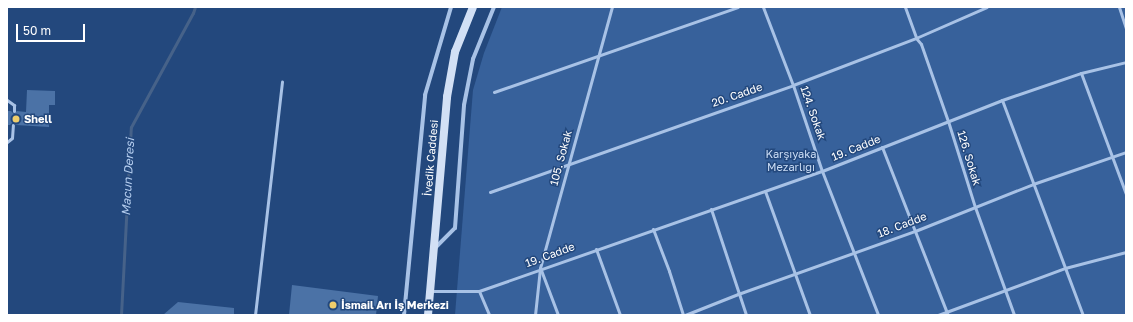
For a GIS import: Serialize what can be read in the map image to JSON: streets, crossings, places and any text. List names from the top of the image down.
{
  "streets": {
    "main road": ["İvedik Caddesi"],
    "lane": [
      "20. Cadde",
      "124. Sokak",
      "19. Cadde",
      "105. Sokak",
      "126. Sokak",
      "18. Cadde"
    ]
  },
  "crossings": [
    ["20. Cadde", "124. Sokak"],
    ["20. Cadde", "105. Sokak"],
    ["20. Cadde", "126. Sokak"],
    ["124. Sokak", "19. Cadde"],
    ["124. Sokak", "18. Cadde"],
    ["19. Cadde", "105. Sokak"],
    ["19. Cadde", "126. Sokak"],
    ["126. Sokak", "18. Cadde"]
  ],
  "water": ["Macun Deresi"],
  "parks": ["Karşıyaka Mezarlığı"],
  "places": ["Shell", "İsmail Arı İş Merkezi"],
  "scale_bar": "50 m"
}
